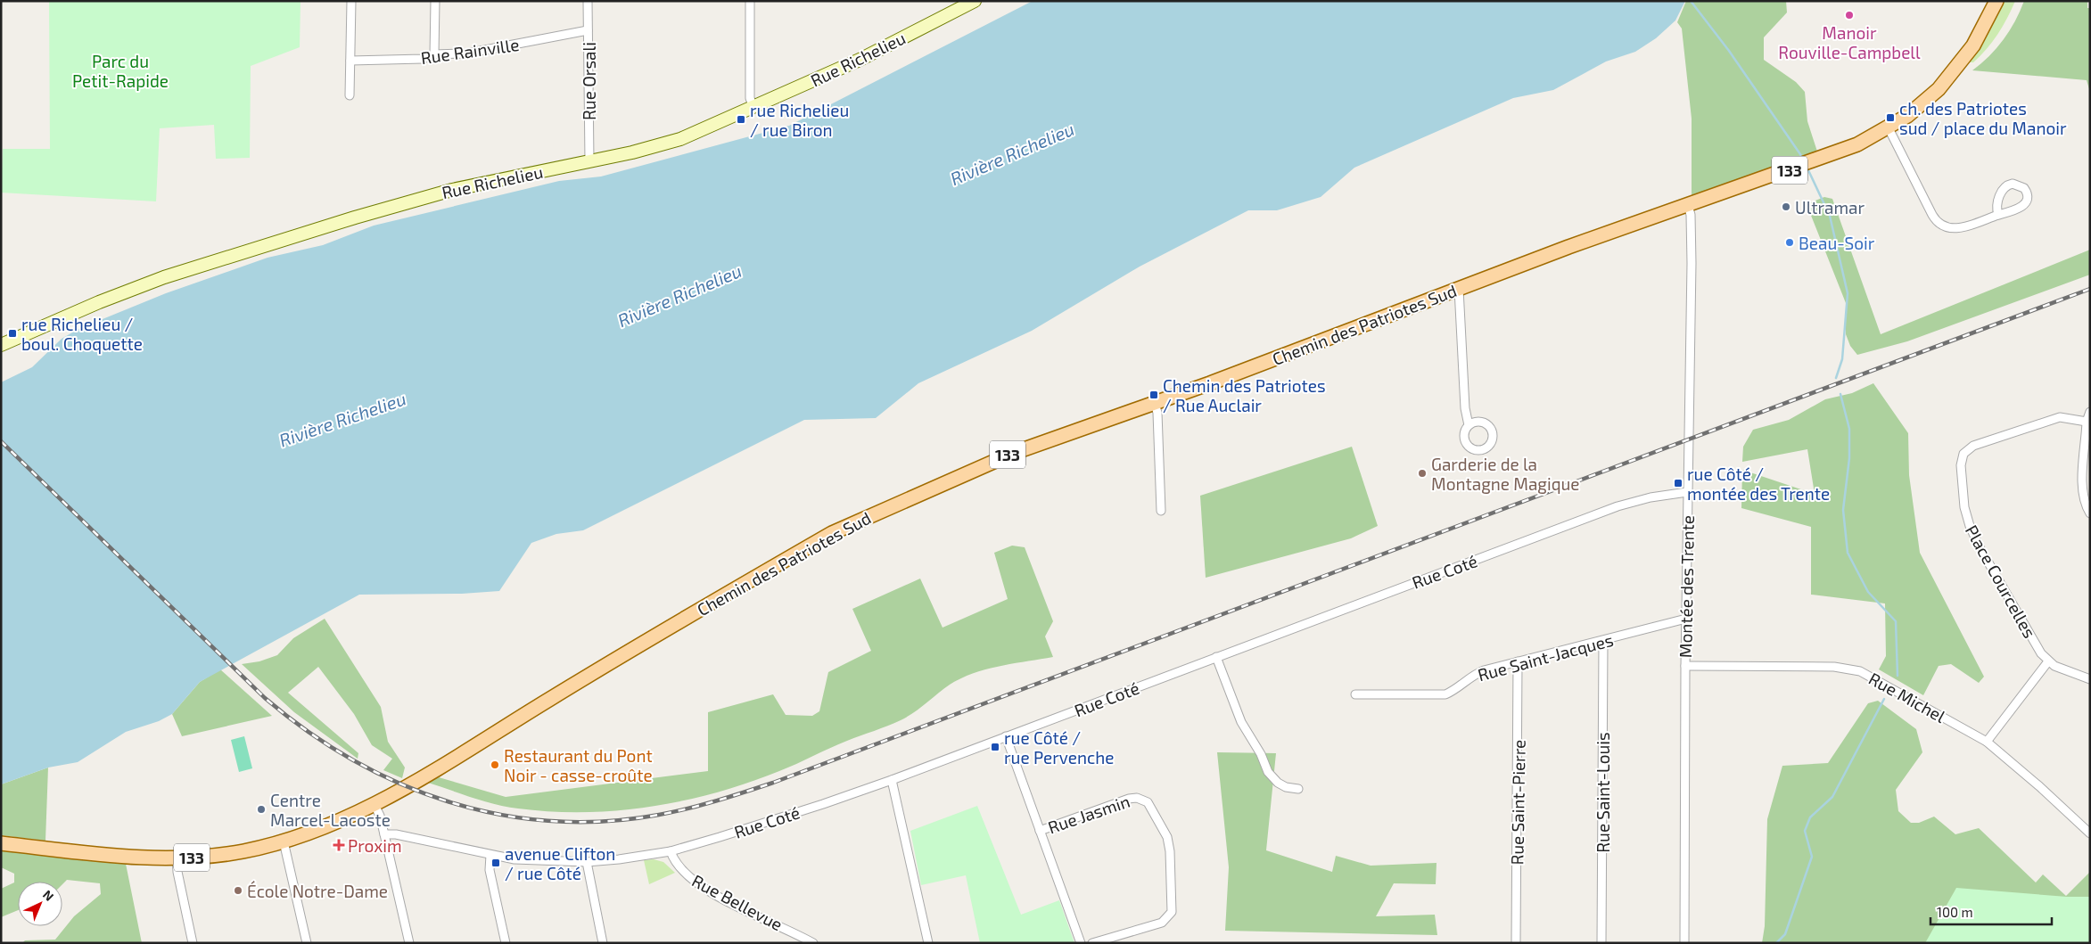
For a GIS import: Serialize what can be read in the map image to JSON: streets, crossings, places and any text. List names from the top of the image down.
{
  "streets": {
    "main road": ["Rue Richelieu", "133", "Chemin des Patriotes Sud"],
    "street": [
      "Rue Rainville",
      "Rue Orsali",
      "Rue Coté",
      "Place Courcelles",
      "Montée des Trente",
      "Rue Saint-Jacques",
      "Rue Michel",
      "Rue Saint-Louis",
      "Rue Saint-Pierre",
      "Rue Jasmin",
      "Rue Bellevue"
    ]
  },
  "crossings": [
    ["Rue Rainville", "Rue Orsali"],
    ["Rue Richelieu", "Rue Orsali"],
    ["133", "Chemin des Patriotes Sud"],
    ["Chemin des Patriotes Sud", "Montée des Trente"],
    ["Rue Coté", "Montée des Trente"],
    ["Rue Coté", "Rue Bellevue"],
    ["Montée des Trente", "Rue Saint-Jacques"],
    ["Montée des Trente", "Rue Michel"],
    ["Rue Saint-Jacques", "Rue Saint-Louis"],
    ["Rue Saint-Jacques", "Rue Saint-Pierre"]
  ],
  "water": ["Rivière Richelieu"],
  "parks": ["Parc du Petit-Rapide"],
  "places": {
    "other": [
      "Manoir Rouville-Campbell",
      "Ultramar",
      "Beau-Soir",
      "Garderie de la Montagne Magique",
      "Restaurant du Pont Noir - casse-croûte",
      "Centre Marcel-Lacoste",
      "École Notre-Dame"
    ],
    "transit": [
      "ch. des Patriotes sud / place du Manoir",
      "rue Richelieu / rue Biron",
      "rue Richelieu / boul. Choquette",
      "Chemin des Patriotes / Rue Auclair",
      "rue Côté / montée des Trente",
      "rue Côté / rue Pervenche",
      "avenue Clifton / rue Côté"
    ],
    "health": ["Proxim"]
  },
  "scale_bar": "100 m",
  "north": "top right"
}
